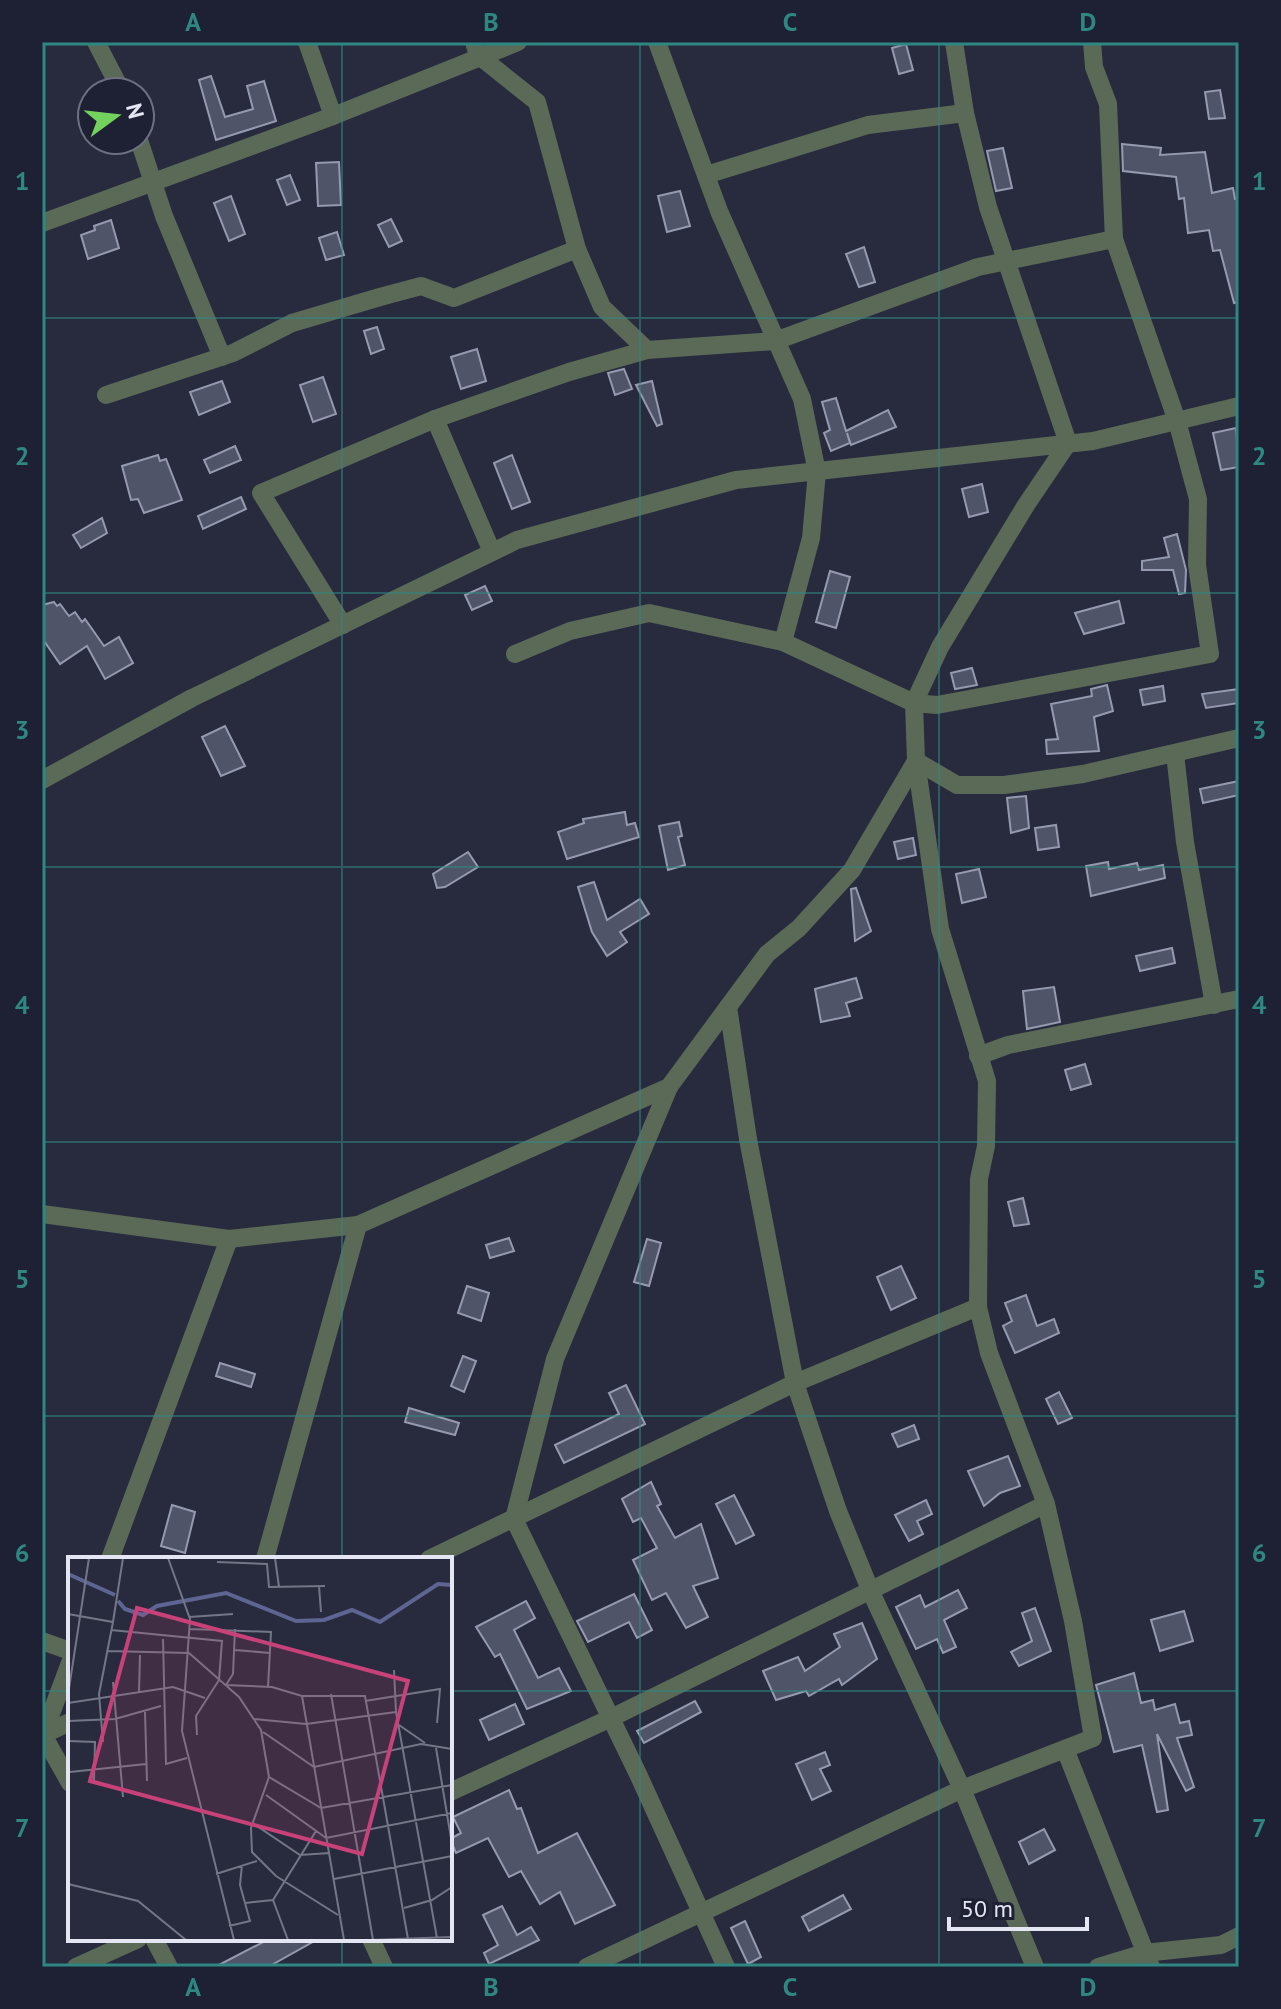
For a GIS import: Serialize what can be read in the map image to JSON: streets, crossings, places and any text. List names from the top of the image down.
{
  "scale_bar": "50 m",
  "north": "right",
  "grid": {
    "columns": [
      "A",
      "B",
      "C",
      "D"
    ],
    "rows": [
      "1",
      "2",
      "3",
      "4",
      "5",
      "6",
      "7"
    ]
  }
}
